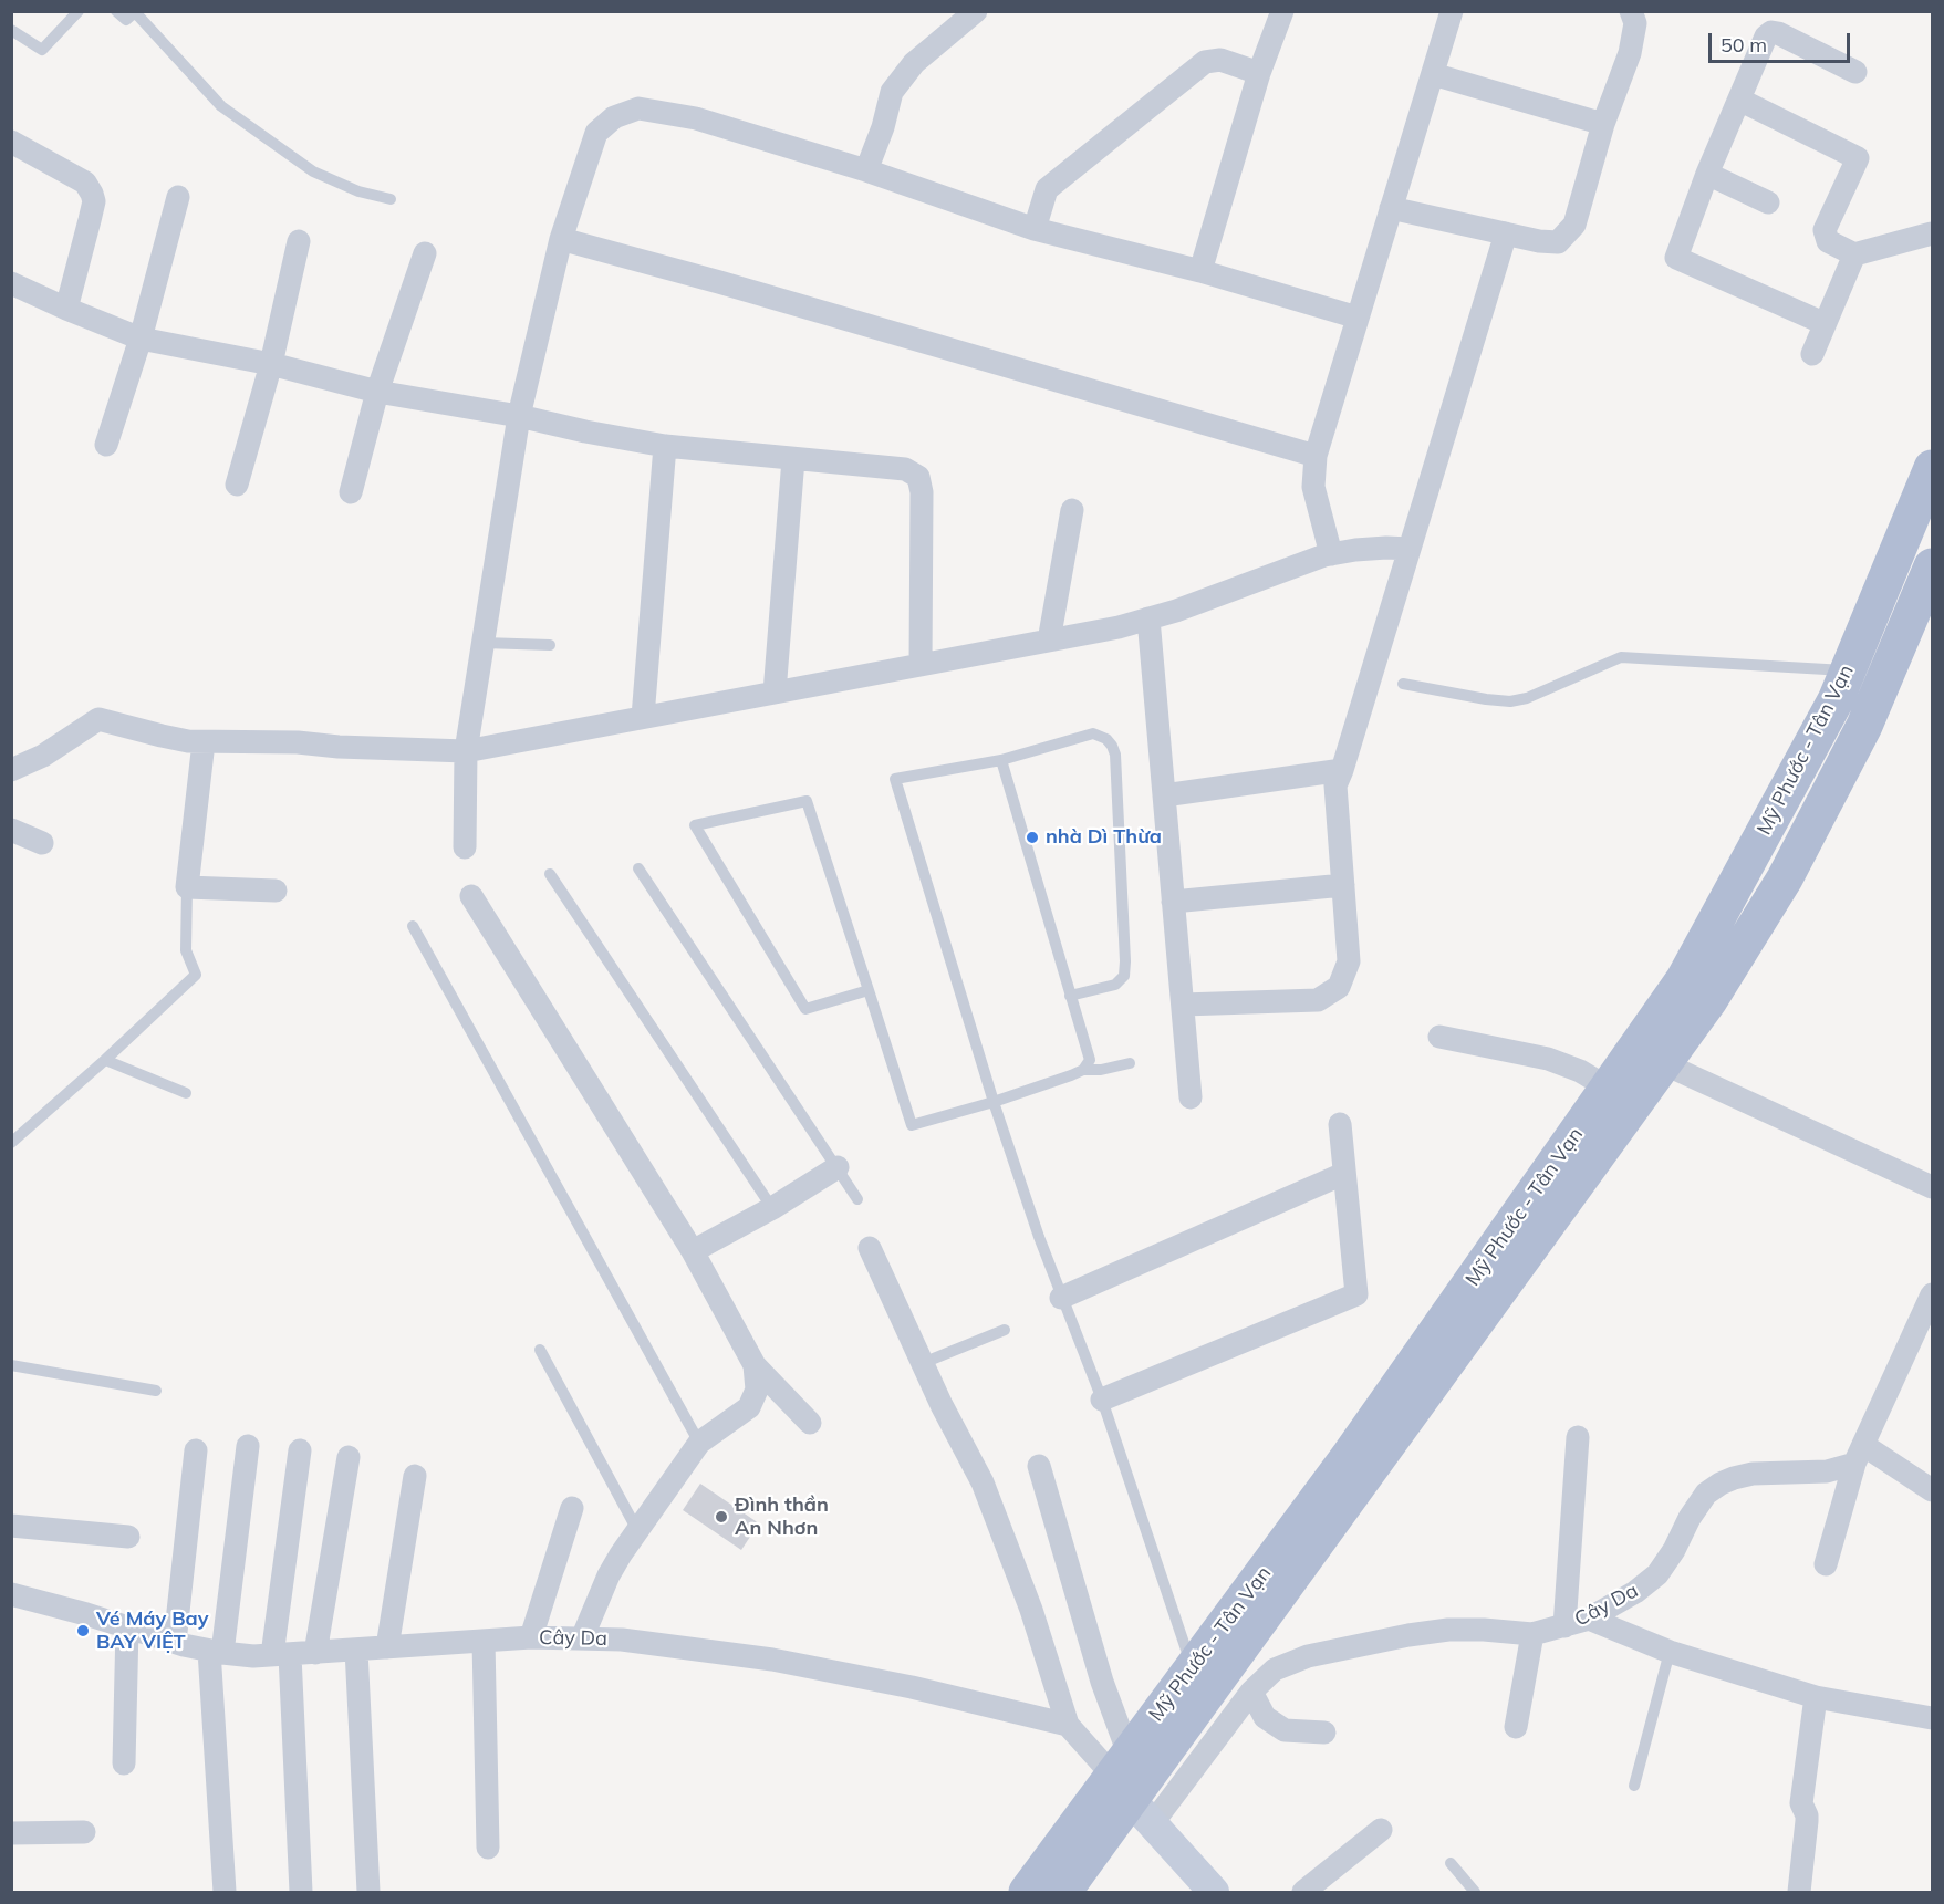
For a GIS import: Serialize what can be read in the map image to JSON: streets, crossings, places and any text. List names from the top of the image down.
{
  "streets": {
    "main road": ["Mỹ Phước - Tân Vạn"],
    "street": ["Cây Da"]
  },
  "crossings": [
    ["Mỹ Phước - Tân Vạn", "Cây Da"]
  ],
  "places": ["nhà Dì Thừa", "Đình thần An Nhơn", "Vé Máy Bay BAY VIỆT"],
  "scale_bar": "50 m"
}
